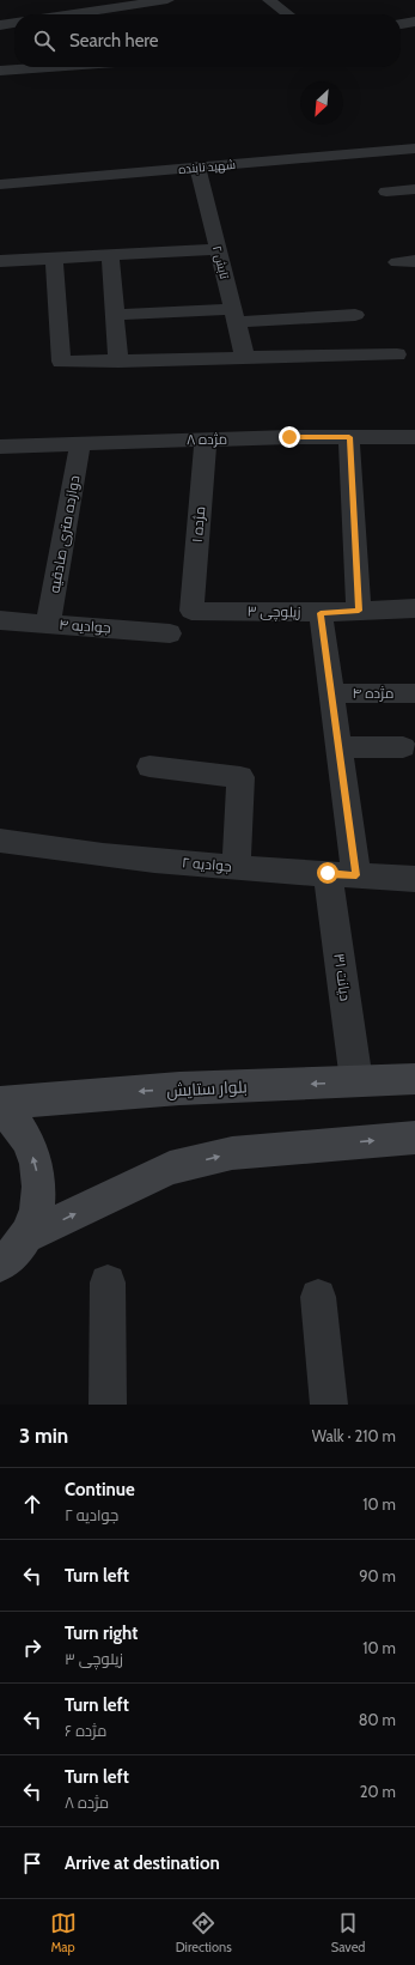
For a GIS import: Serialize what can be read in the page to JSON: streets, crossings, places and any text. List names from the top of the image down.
{
  "streets": {
    "main road": ["بلوار ستایش"],
    "street": [
      "شهید تابنده",
      "تابش ۲",
      "مژده ۸",
      "مژده ۱",
      "دوازده متری صادقیه",
      "زیلوچی ۳",
      "جوادیه ۴",
      "مژده ۴",
      "جوادیه ۲",
      "دیانت ۳۱"
    ]
  },
  "crossings": [
    ["شهید تابنده", "تابش ۲"],
    ["مژده ۸", "مژده ۱"],
    ["مژده ۸", "دوازده متری صادقیه"],
    ["مژده ۱", "زیلوچی ۳"],
    ["دوازده متری صادقیه", "جوادیه ۴"],
    ["زیلوچی ۳", "دیانت ۳۱"],
    ["مژده ۴", "دیانت ۳۱"],
    ["جوادیه ۲", "دیانت ۳۱"],
    ["دیانت ۳۱", "بلوار ستایش"]
  ],
  "north": "bottom left",
  "page": {
    "search": "Search here",
    "heading": ["3 min", "Walk · 210 m"],
    "list": [
      ["Continue", "جوادیه ۲", "10 m"],
      ["Turn left", "90 m"],
      ["Turn right", "زیلوچی ۳", "10 m"],
      ["Turn left", "مژده ۶", "80 m"],
      ["Turn left", "مژده ۸", "20 m"],
      "Arrive at destination"
    ],
    "nav": ["Map", "Directions", "Saved"]
  }
}
